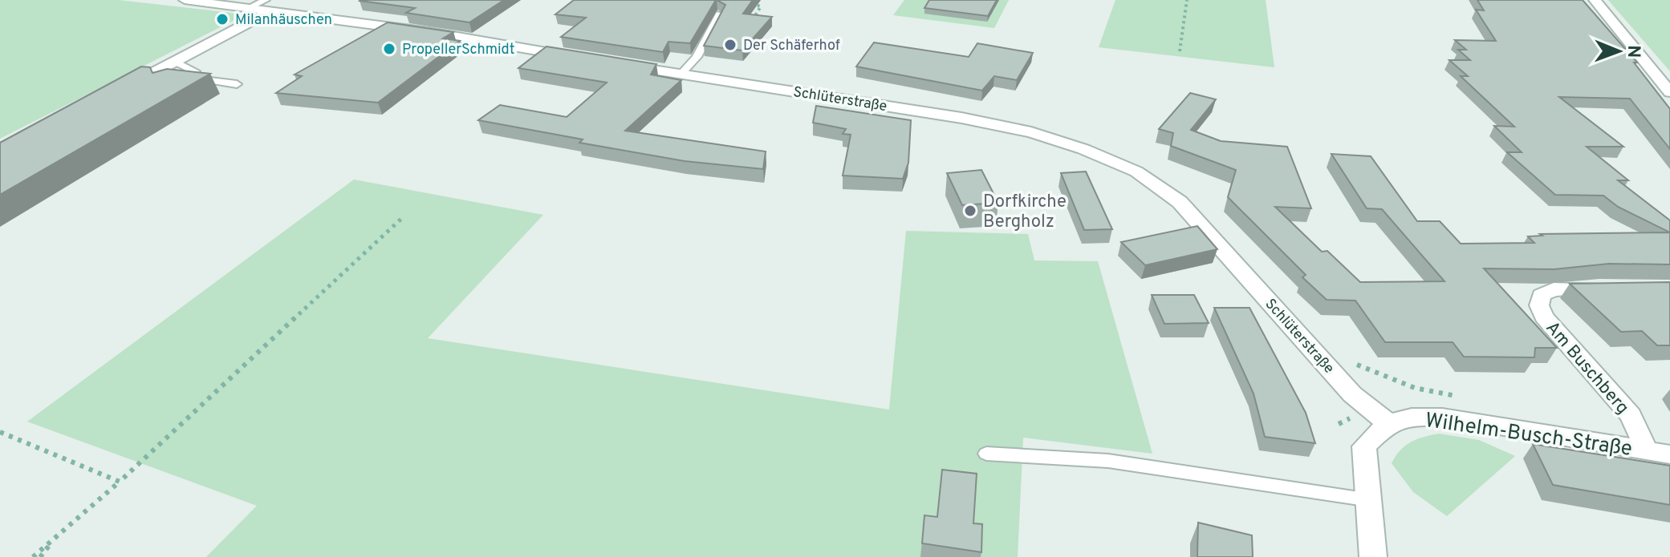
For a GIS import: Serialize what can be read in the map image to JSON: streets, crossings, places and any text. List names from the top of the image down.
{
  "streets": {
    "street": ["Schlüterstraße", "Am Buschberg", "Wilhelm-Busch-Straße"]
  },
  "crossings": [
    ["Schlüterstraße", "Wilhelm-Busch-Straße"],
    ["Am Buschberg", "Wilhelm-Busch-Straße"]
  ],
  "places": [
    "Milanhäuschen",
    "Der Schäferhof",
    "PropellerSchmidt",
    "Dorfkirche Bergholz"
  ],
  "north": "right"
}
